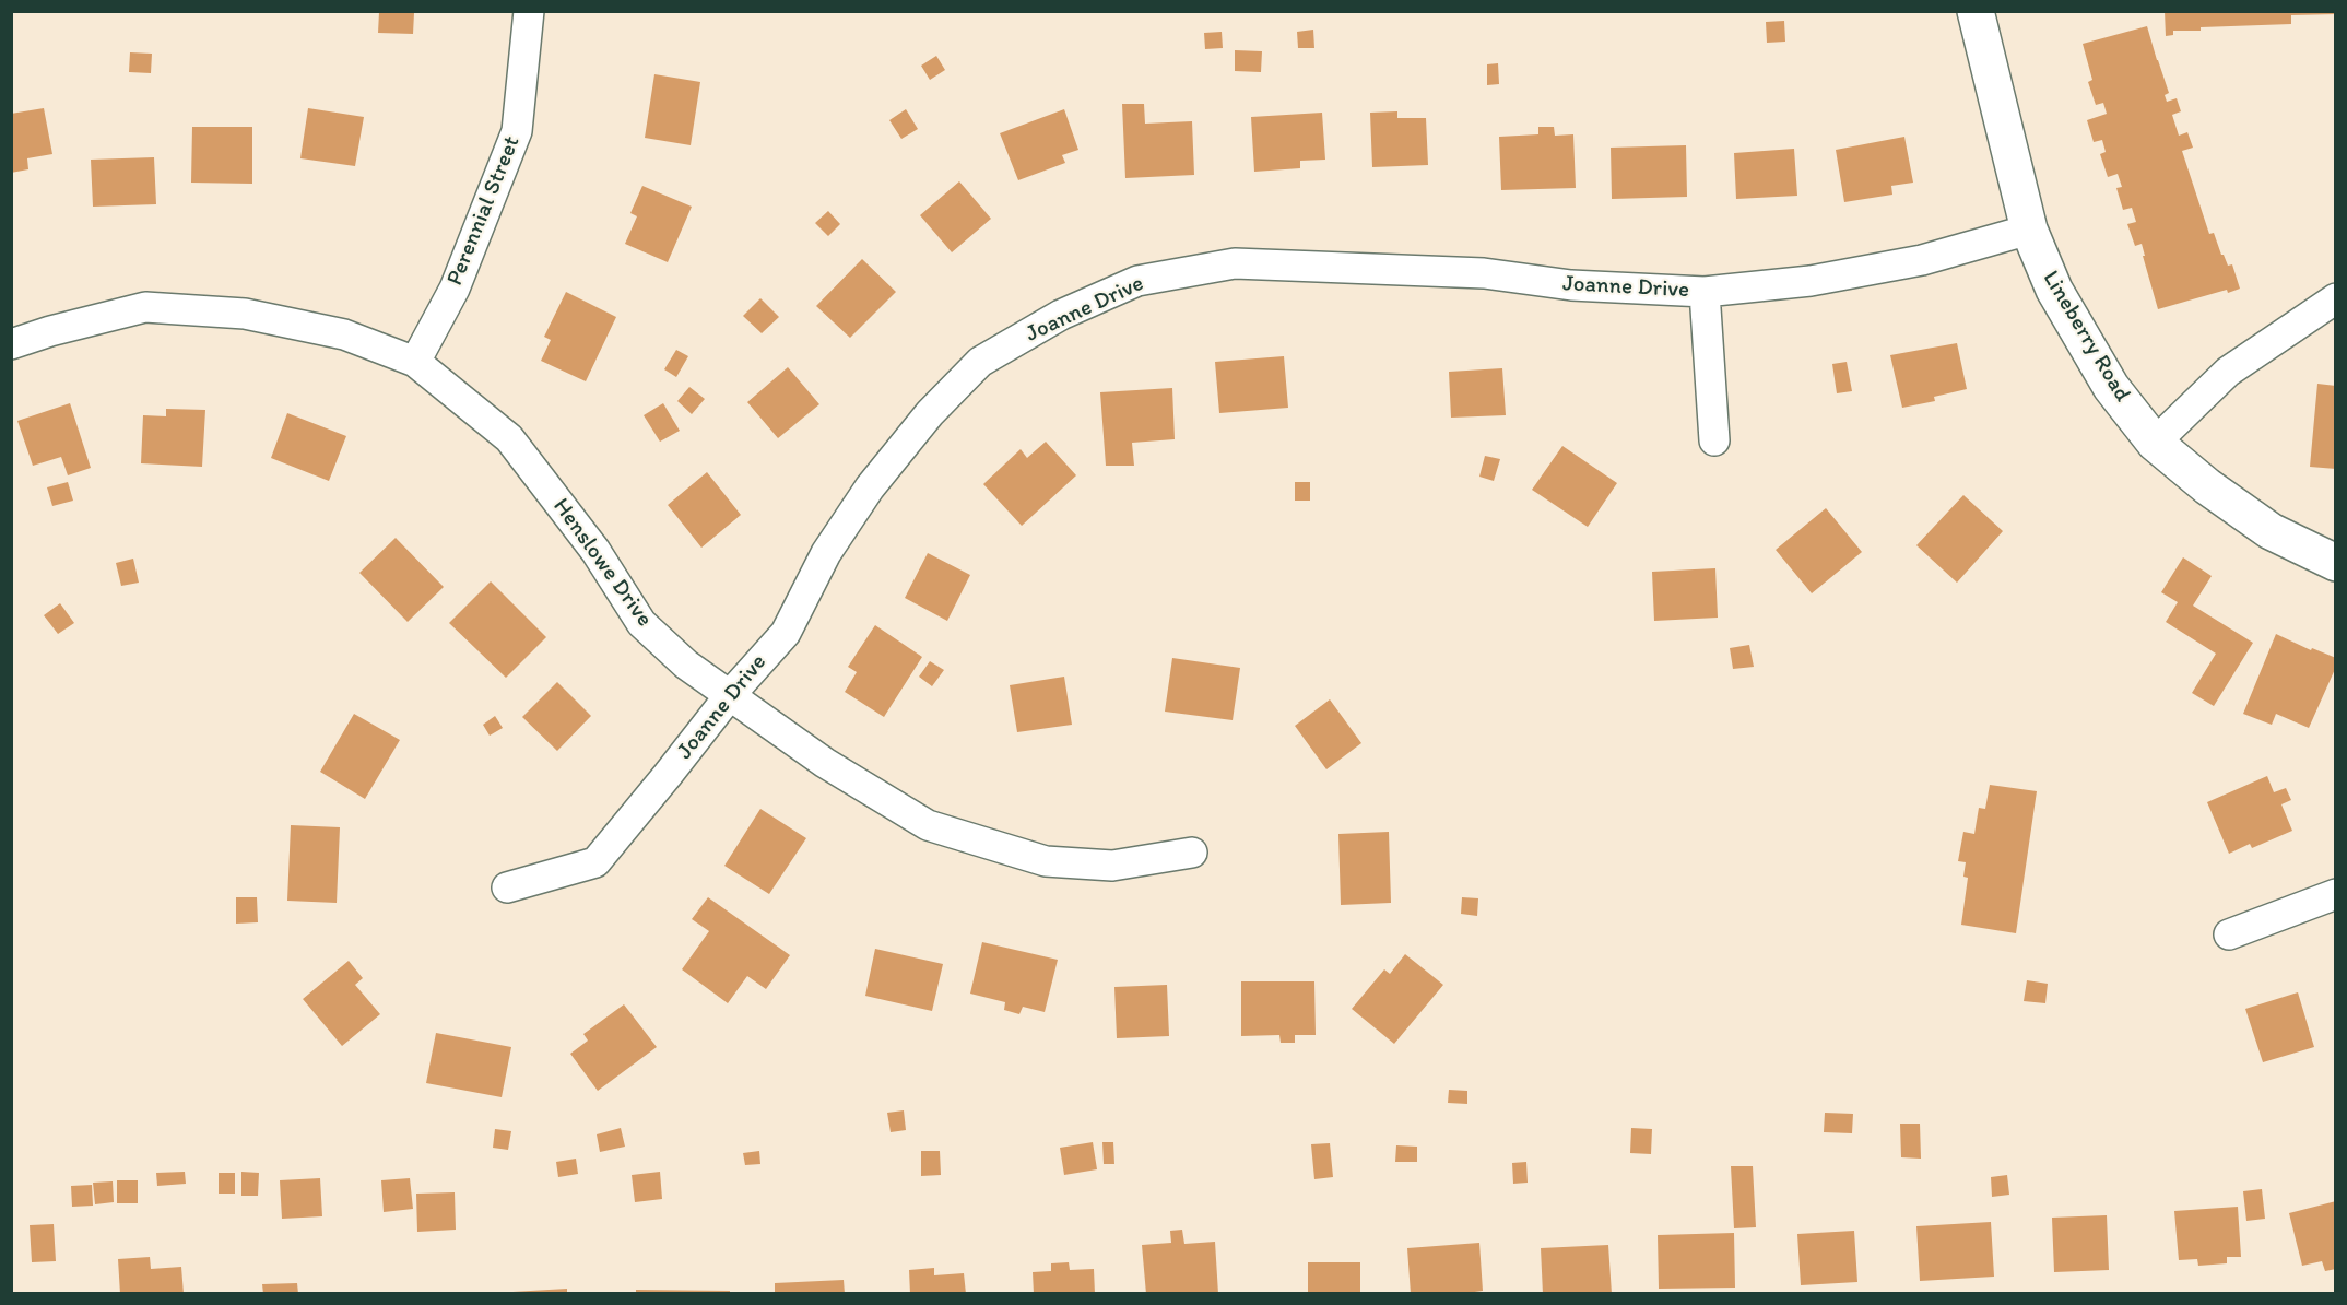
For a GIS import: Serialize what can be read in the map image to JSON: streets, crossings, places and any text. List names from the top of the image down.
{
  "streets": {
    "street": [
      "Perennial Street",
      "Joanne Drive",
      "Lineberry Road",
      "Henslowe Drive"
    ]
  },
  "crossings": [
    ["Perennial Street", "Henslowe Drive"],
    ["Joanne Drive", "Lineberry Road"],
    ["Joanne Drive", "Henslowe Drive"]
  ]
}
